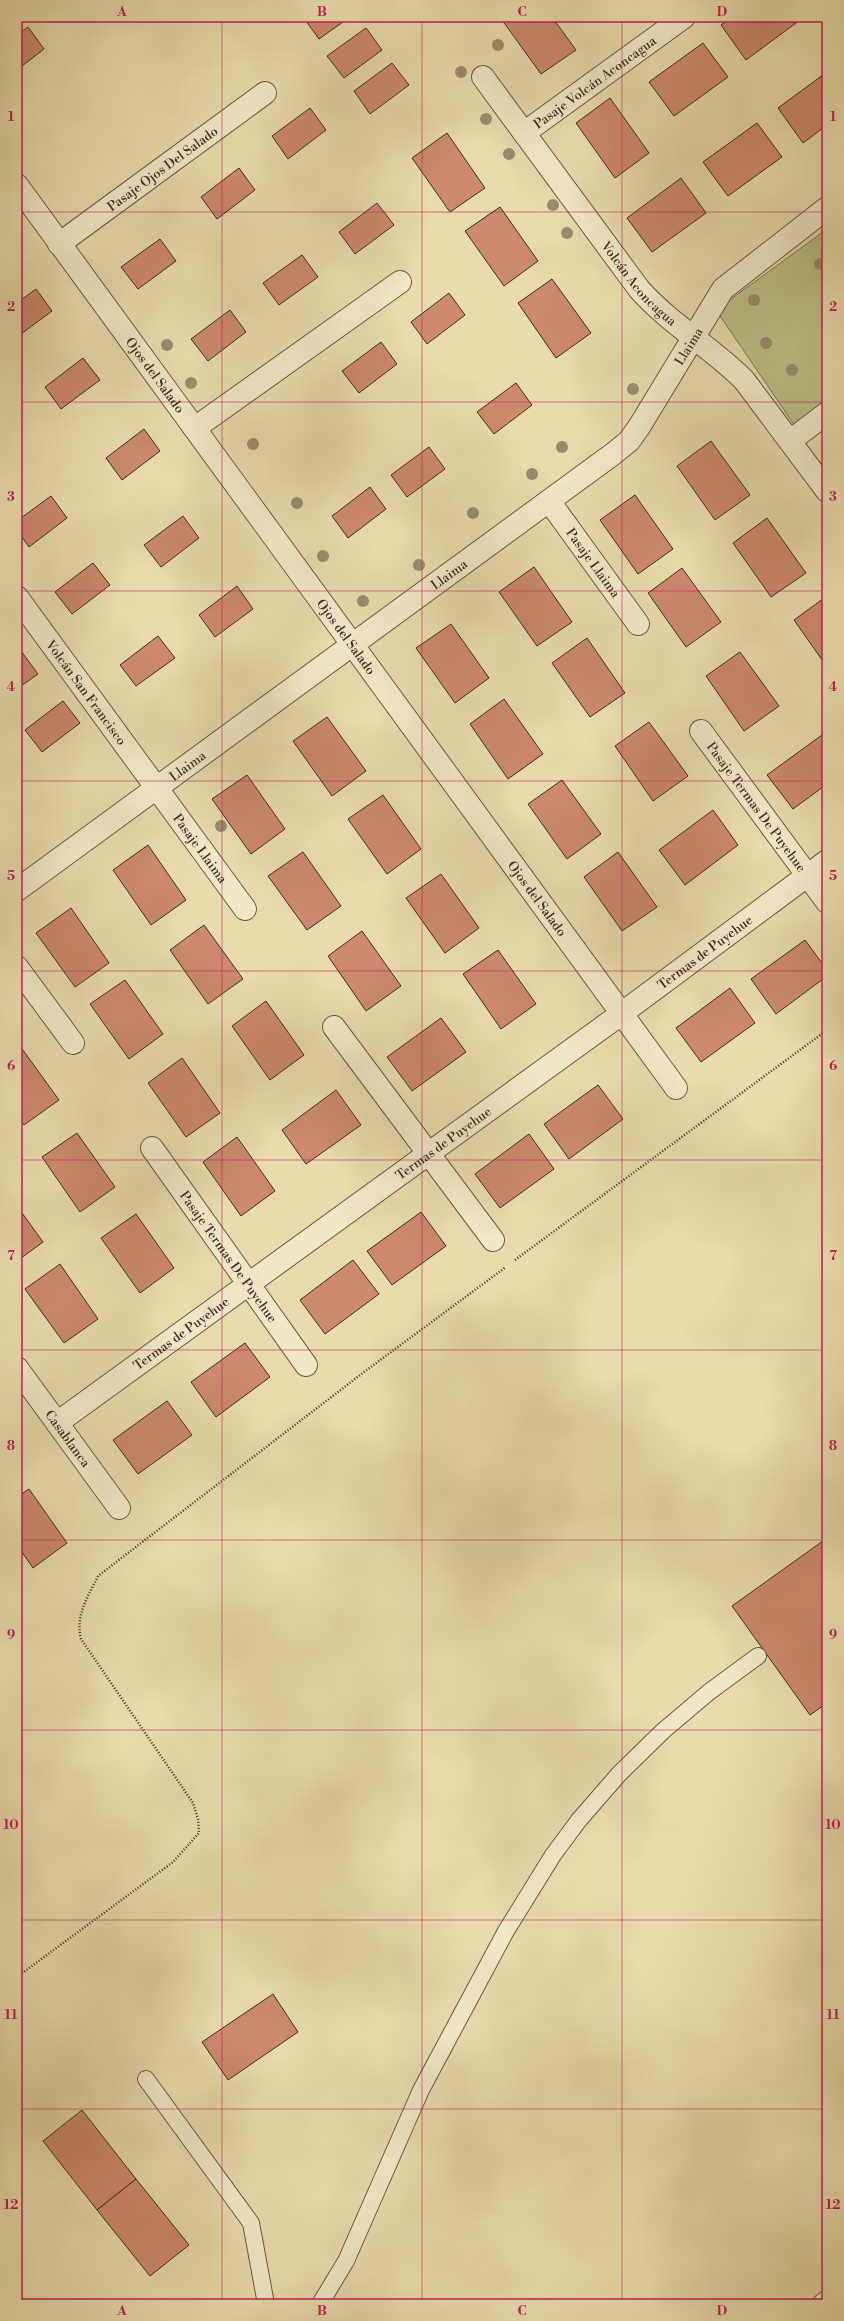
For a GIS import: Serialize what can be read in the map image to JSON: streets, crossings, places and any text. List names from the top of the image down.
{
  "streets": {
    "street": [
      "Pasaje Volcán Aconcagua",
      "Pasaje Ojos Del Salado",
      "Volcán Aconcagua",
      "Llaima",
      "Ojos del Salado",
      "Pasaje Llaima",
      "Volcán San Francisco",
      "Pasaje Termas De Puyehue",
      "Termas de Puyehue",
      "Casablanca"
    ]
  },
  "crossings": [
    ["Pasaje Volcán Aconcagua", "Volcán Aconcagua"],
    ["Pasaje Ojos Del Salado", "Ojos del Salado"],
    ["Volcán Aconcagua", "Llaima"],
    ["Llaima", "Ojos del Salado"],
    ["Llaima", "Pasaje Llaima"],
    ["Llaima", "Volcán San Francisco"],
    ["Ojos del Salado", "Termas de Puyehue"],
    ["Pasaje Llaima", "Volcán San Francisco"],
    ["Pasaje Termas De Puyehue", "Termas de Puyehue"],
    ["Termas de Puyehue", "Casablanca"]
  ],
  "grid": {
    "columns": [
      "A",
      "B",
      "C",
      "D"
    ],
    "rows": [
      "1",
      "2",
      "3",
      "4",
      "5",
      "6",
      "7",
      "8",
      "9",
      "10",
      "11",
      "12"
    ]
  }
}
